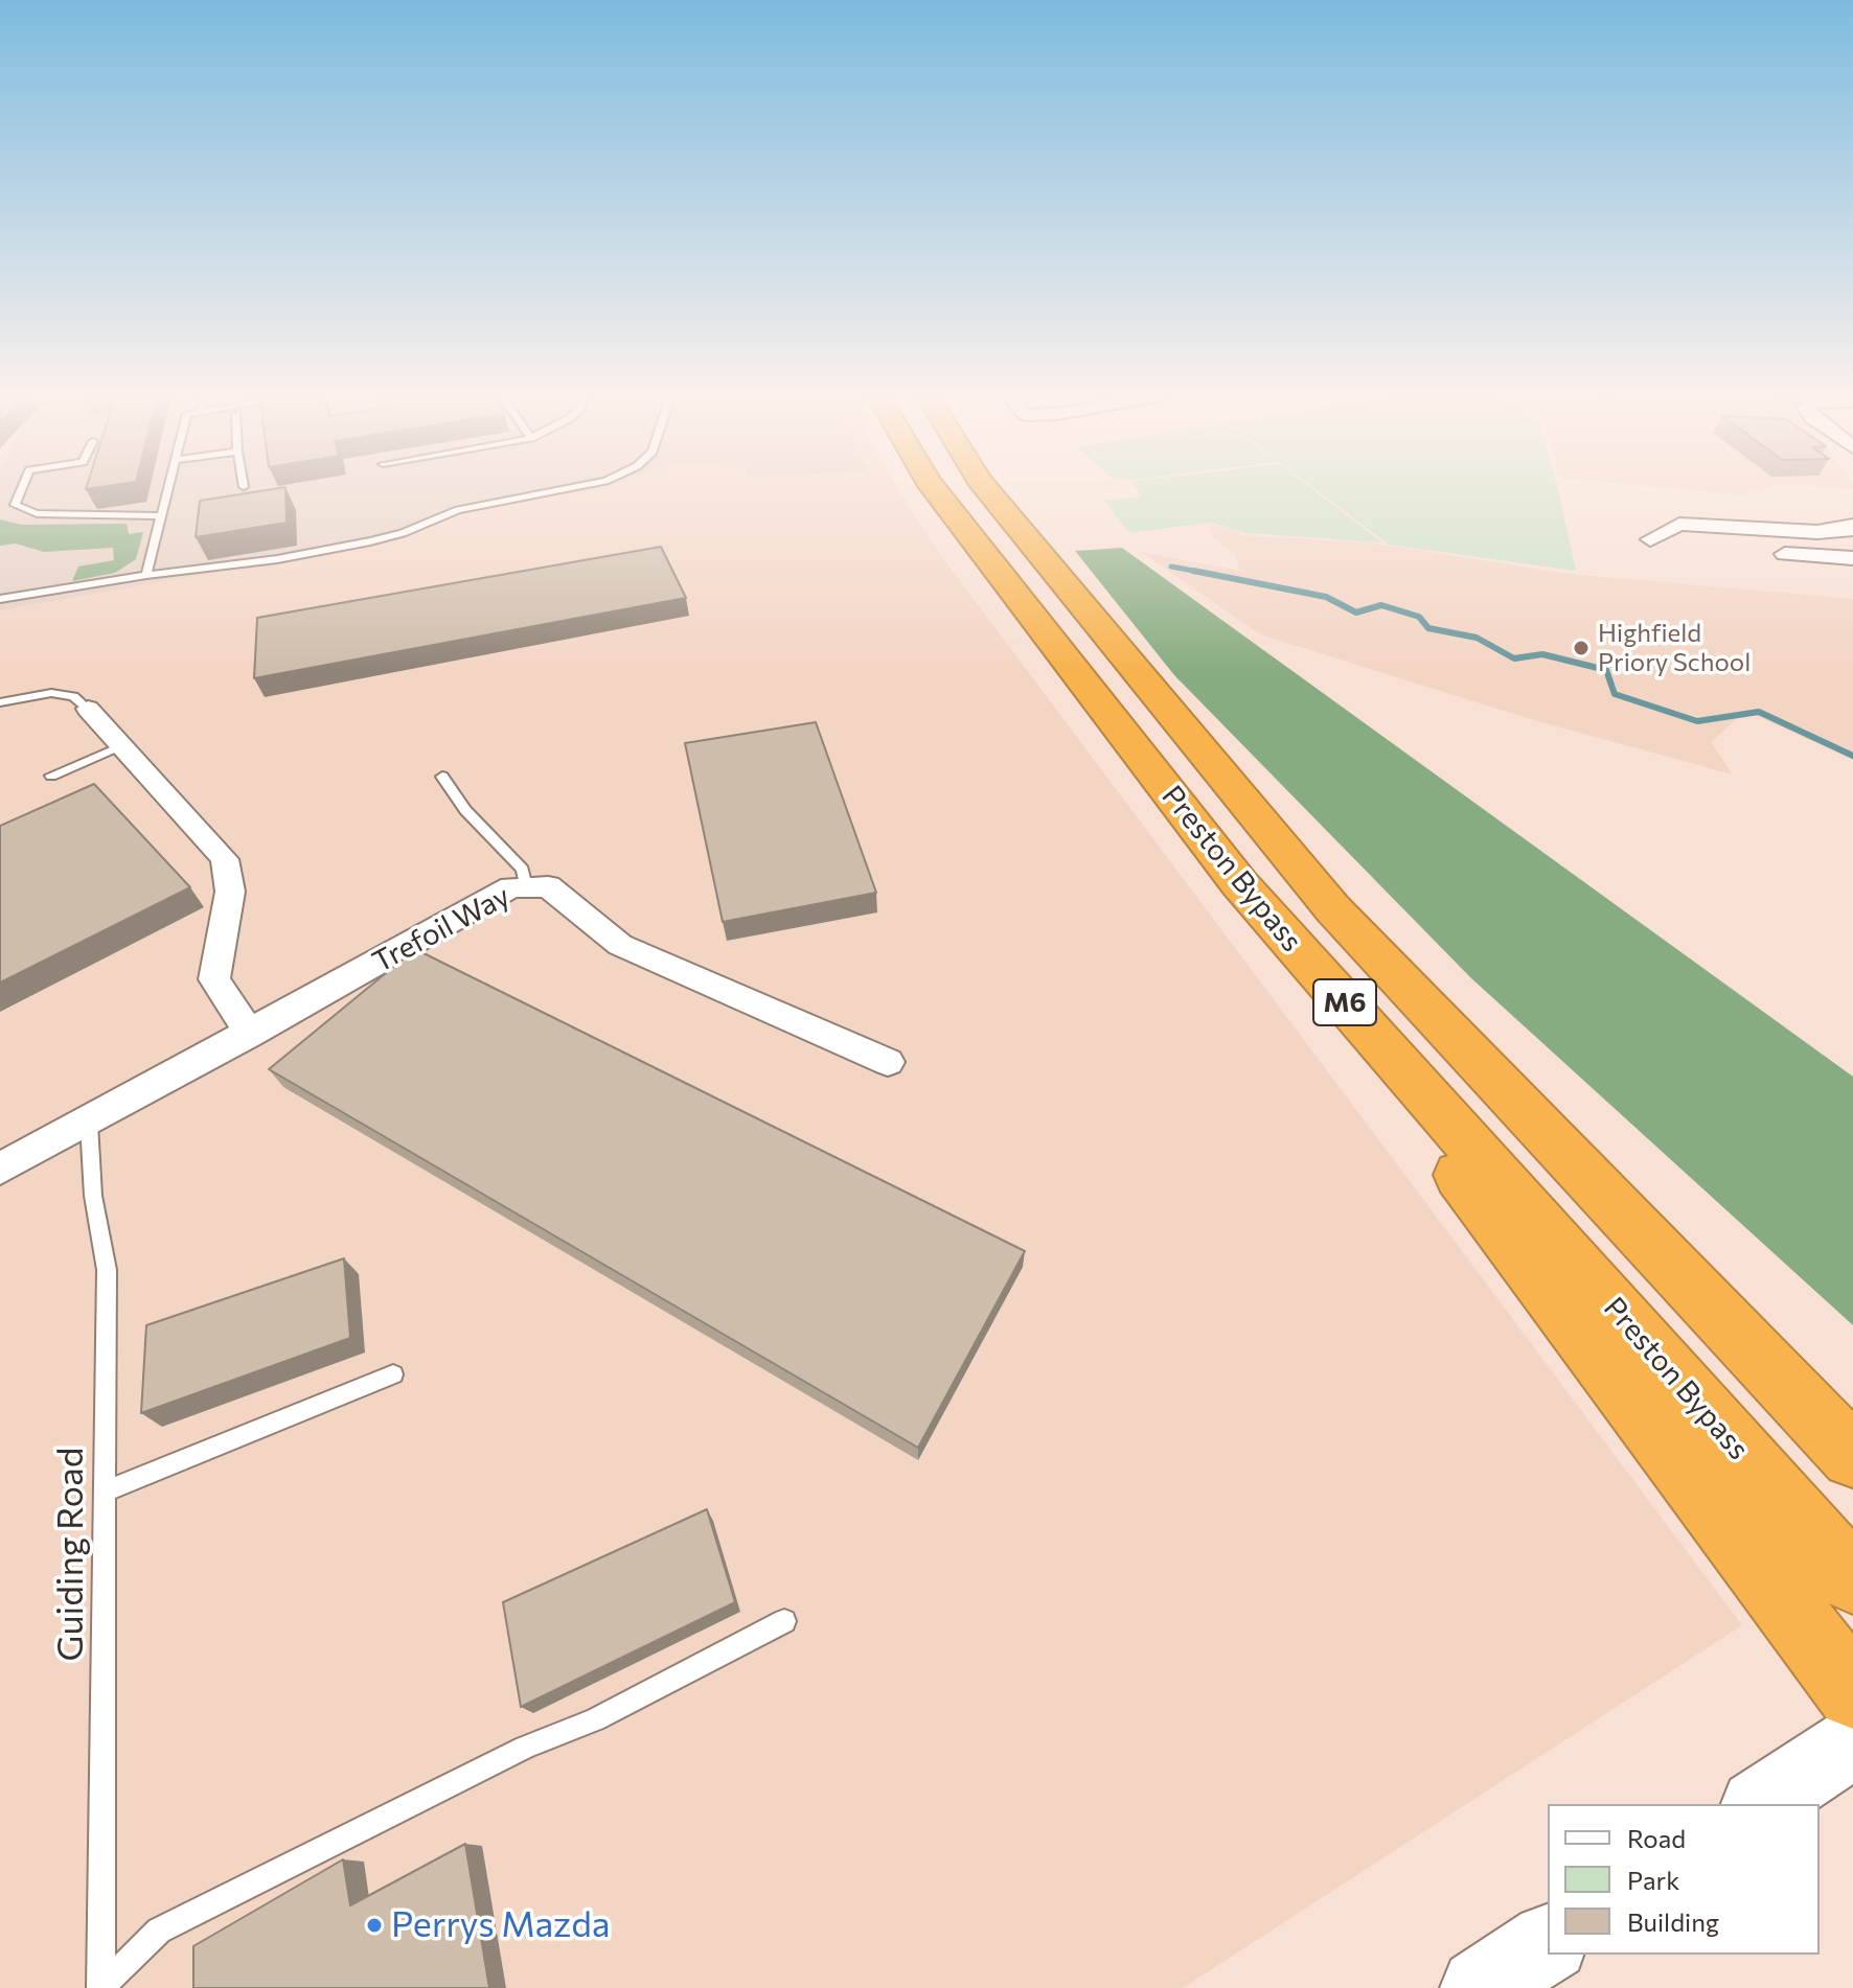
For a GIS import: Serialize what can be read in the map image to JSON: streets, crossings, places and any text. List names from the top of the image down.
{
  "streets": {
    "highway": ["Preston Bypass", "M6"],
    "street": ["Trefoil Way"],
    "lane": ["Guiding Road"]
  },
  "crossings": [
    ["Preston Bypass", "M6"],
    ["Trefoil Way", "Guiding Road"]
  ],
  "places": ["Highfield Priory School", "Perrys Mazda"],
  "legend": ["Road", "Park", "Building"]
}
